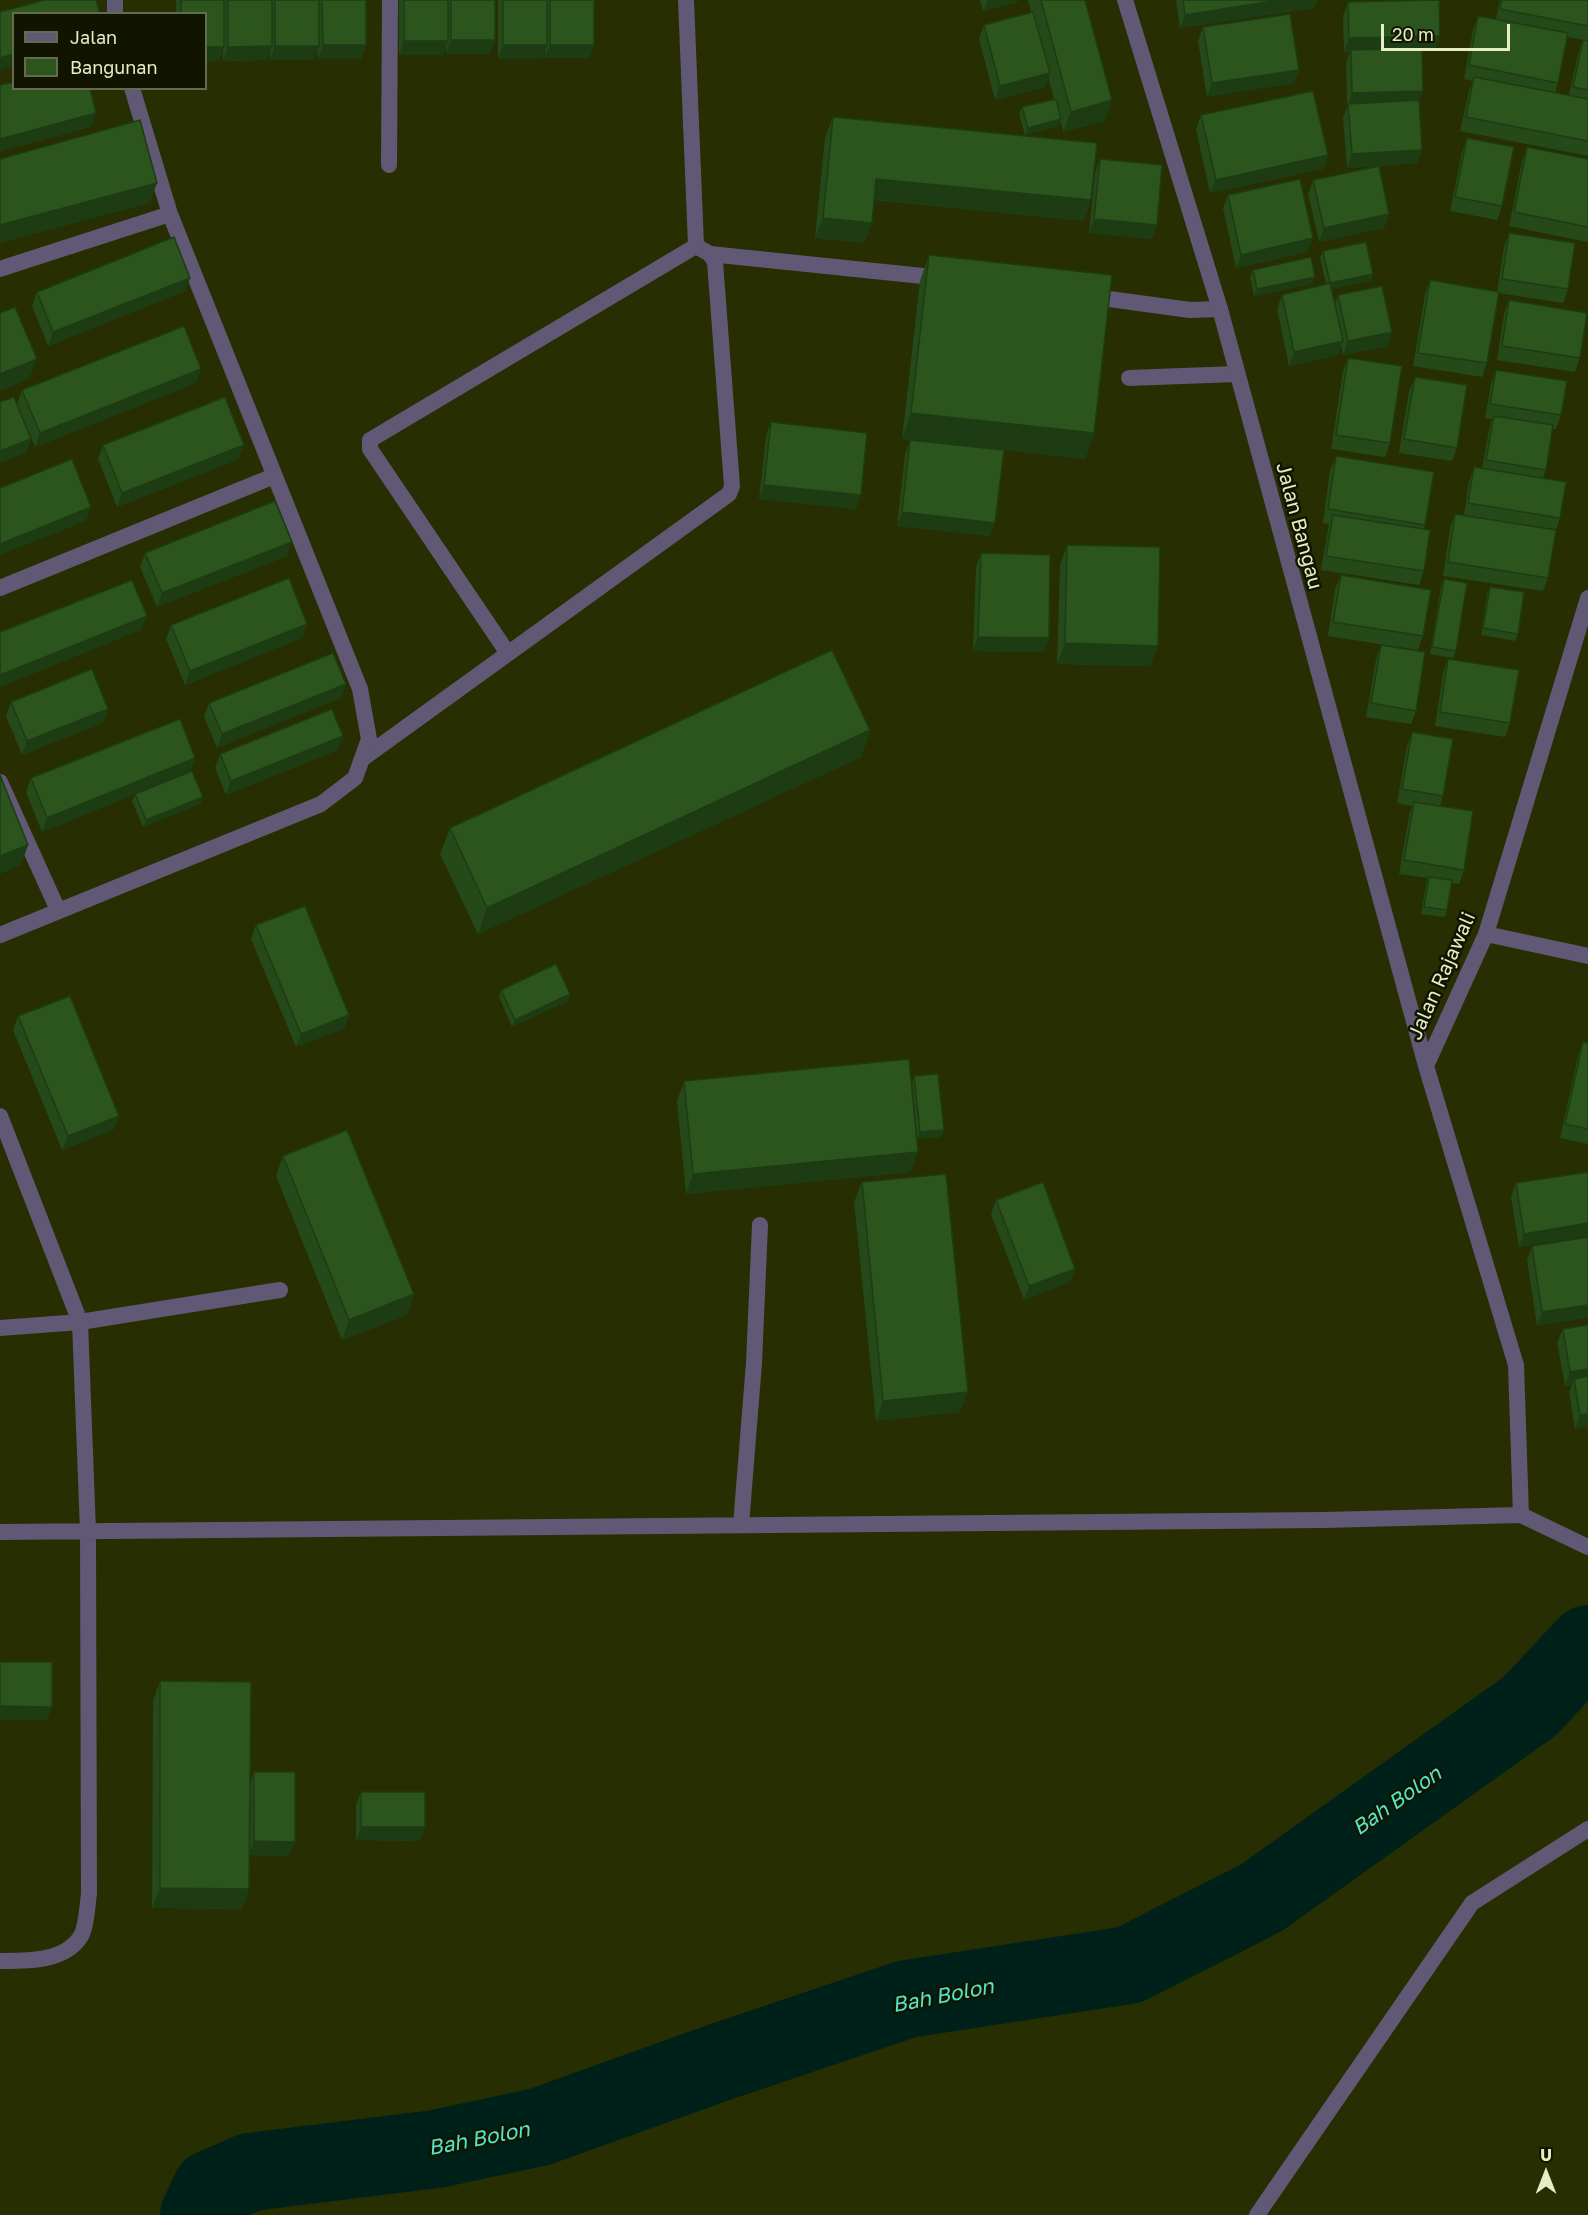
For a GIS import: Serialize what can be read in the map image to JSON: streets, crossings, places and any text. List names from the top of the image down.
{
  "streets": {
    "street": ["Jalan Bangau", "Jalan Rajawali"]
  },
  "crossings": [
    ["Jalan Bangau", "Jalan Rajawali"]
  ],
  "water": ["Bah Bolon"],
  "legend": ["Jalan", "Bangunan"],
  "scale_bar": "20 m",
  "north": "top"
}
